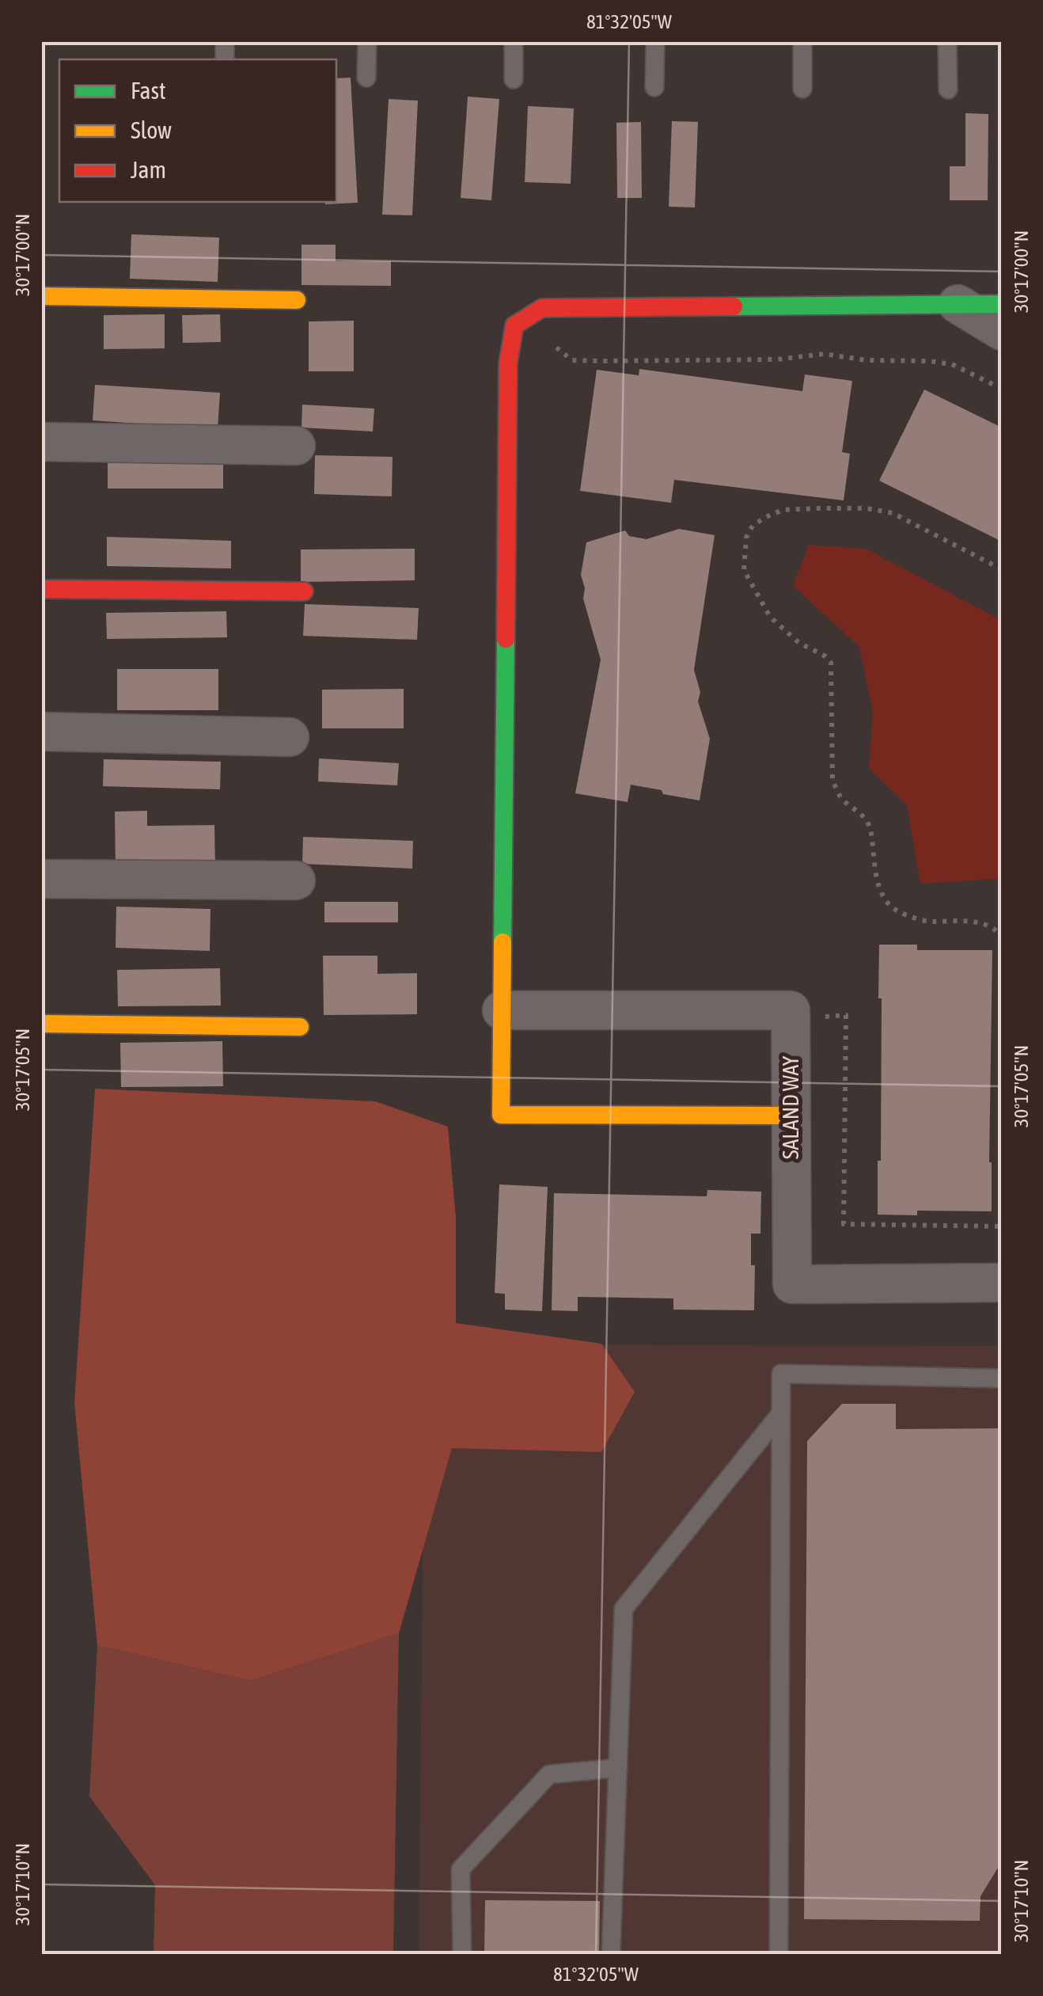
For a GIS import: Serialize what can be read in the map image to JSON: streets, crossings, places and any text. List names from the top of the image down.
{
  "streets": {
    "street": ["SALAND WAY"]
  },
  "legend": ["Fast", "Slow", "Jam"],
  "coordinates": [
    "81°32'05\"W",
    "30°17'00\"N",
    "30°17'05\"N",
    "30°17'10\"N"
  ]
}
